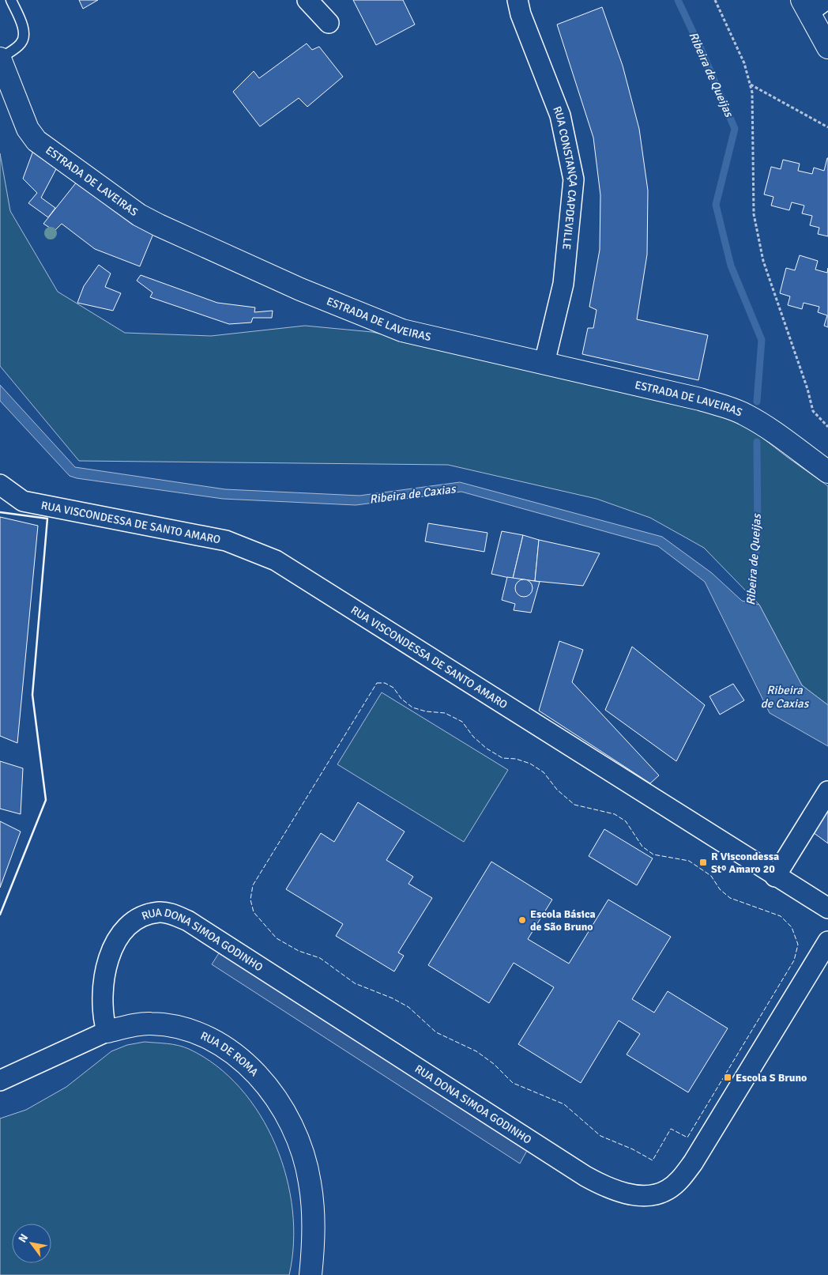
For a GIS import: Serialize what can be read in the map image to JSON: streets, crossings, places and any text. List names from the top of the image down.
{
  "streets": {
    "street": [
      "RUA CONSTANÇA CAPDEVILLE",
      "ESTRADA DE LAVEIRAS",
      "RUA VISCONDESSA DE SANTO AMARO",
      "RUA DONA SIMOA GODINHO",
      "RUA DE ROMA"
    ]
  },
  "crossings": [
    ["RUA CONSTANÇA CAPDEVILLE", "ESTRADA DE LAVEIRAS"],
    ["RUA DONA SIMOA GODINHO", "RUA DE ROMA"]
  ],
  "water": ["Ribeira de Queijas", "Ribeira de Caxias"],
  "places": {
    "transit": ["R Viscondessa Stº Amaro 20", "Escola S Bruno"],
    "other": ["Escola Básica de São Bruno"]
  },
  "north": "top left"
}
